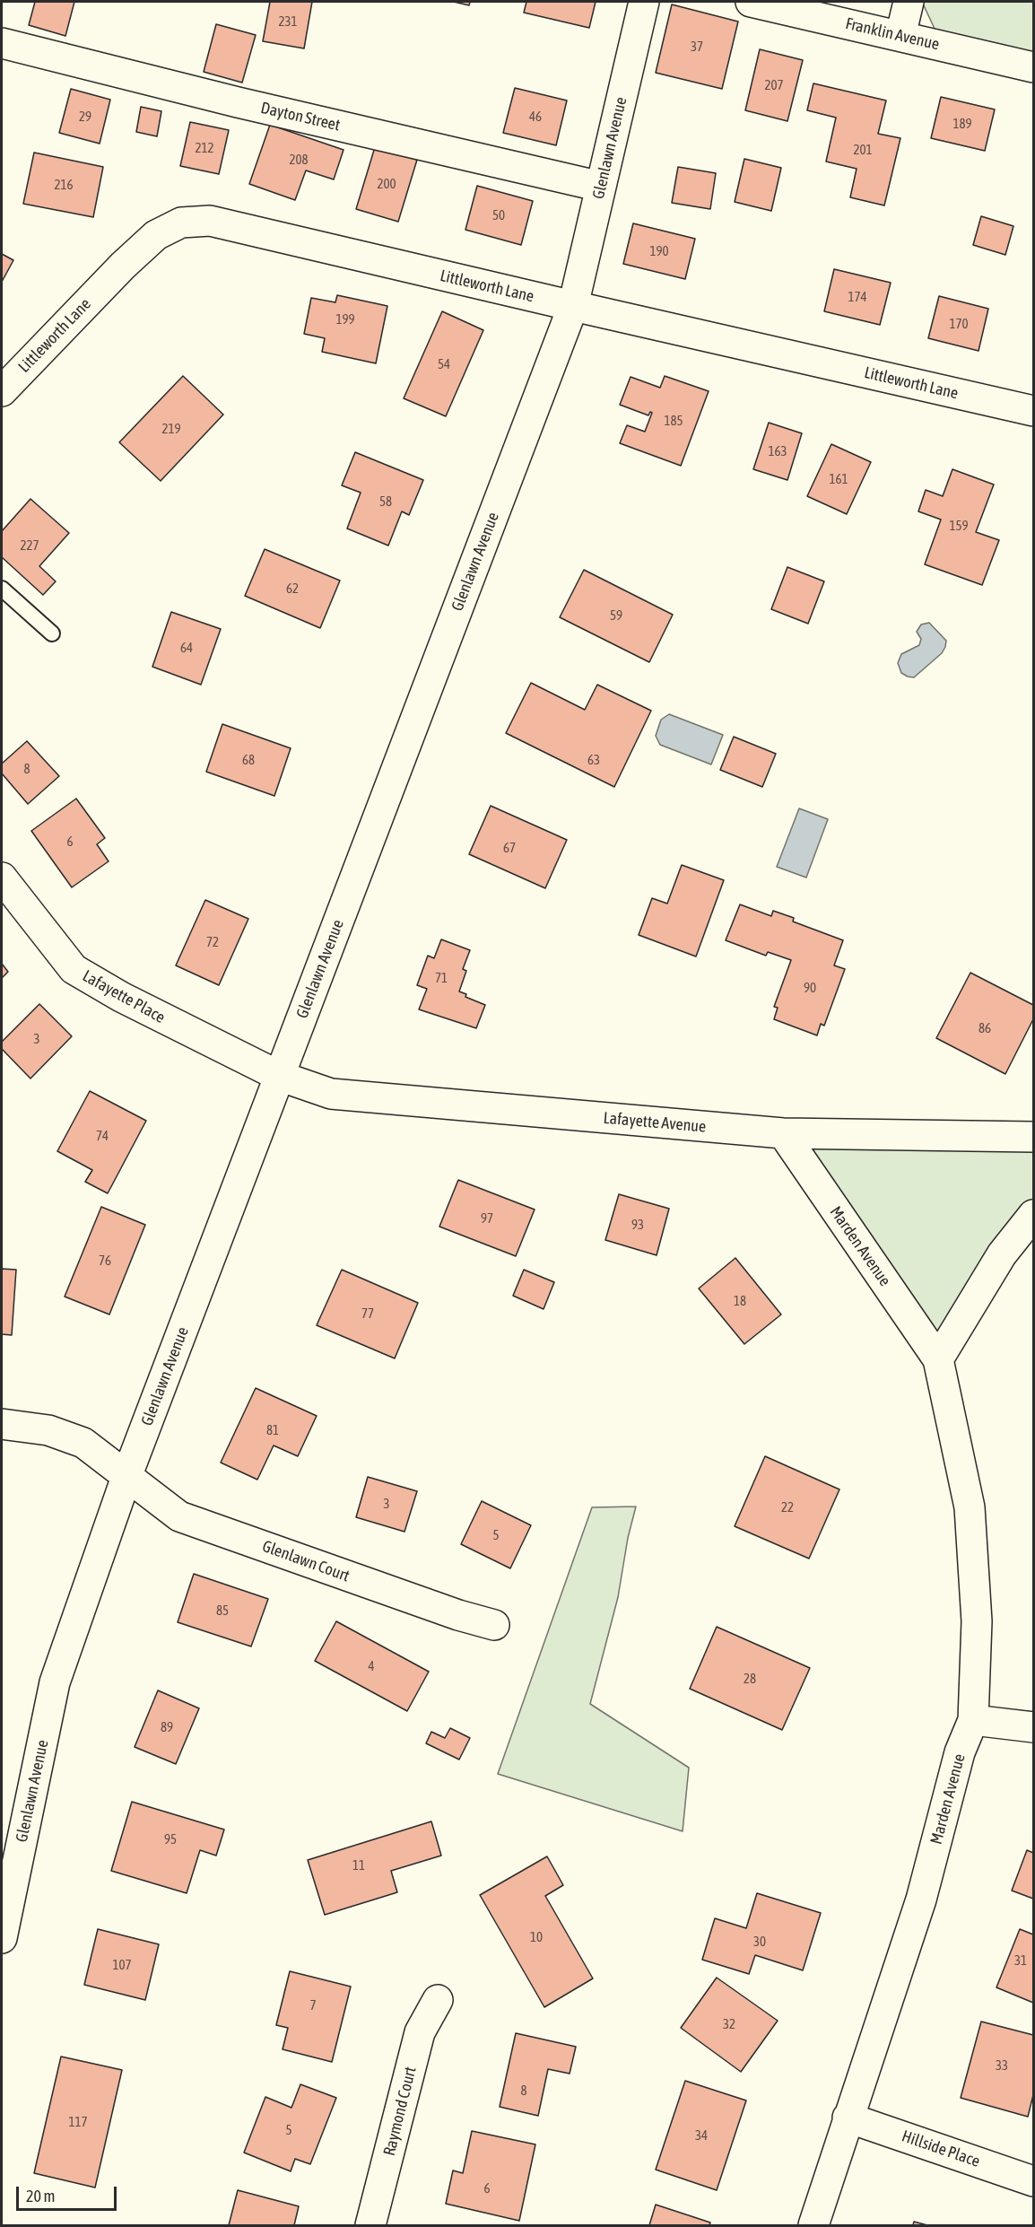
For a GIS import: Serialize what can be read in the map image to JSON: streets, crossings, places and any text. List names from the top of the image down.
{
  "streets": {
    "street": [
      "Franklin Avenue",
      "Dayton Street",
      "Glenlawn Avenue",
      "Littleworth Lane",
      "Lafayette Place",
      "Lafayette Avenue",
      "Marden Avenue",
      "Glenlawn Court",
      "Raymond Court",
      "Hillside Place"
    ]
  },
  "crossings": [
    ["Dayton Street", "Glenlawn Avenue"],
    ["Glenlawn Avenue", "Littleworth Lane"],
    ["Glenlawn Avenue", "Lafayette Place"],
    ["Glenlawn Avenue", "Lafayette Avenue"],
    ["Glenlawn Avenue", "Glenlawn Court"],
    ["Lafayette Place", "Lafayette Avenue"],
    ["Lafayette Avenue", "Marden Avenue"],
    ["Marden Avenue", "Hillside Place"]
  ],
  "house_numbers": [
    "231",
    "37",
    "207",
    "29",
    "46",
    "189",
    "212",
    "201",
    "208",
    "200",
    "216",
    "50",
    "190",
    "174",
    "199",
    "170",
    "54",
    "185",
    "219",
    "163",
    "161",
    "58",
    "159",
    "227",
    "62",
    "59",
    "64",
    "68",
    "63",
    "8",
    "6",
    "67",
    "72",
    "71",
    "90",
    "86",
    "3",
    "74",
    "97",
    "93",
    "76",
    "18",
    "77",
    "81",
    "3",
    "22",
    "5",
    "85",
    "4",
    "28",
    "89",
    "95",
    "11",
    "10",
    "30",
    "31",
    "107",
    "7",
    "32",
    "33",
    "8",
    "117",
    "5",
    "34",
    "6"
  ],
  "scale_bar": "20 m"
}
